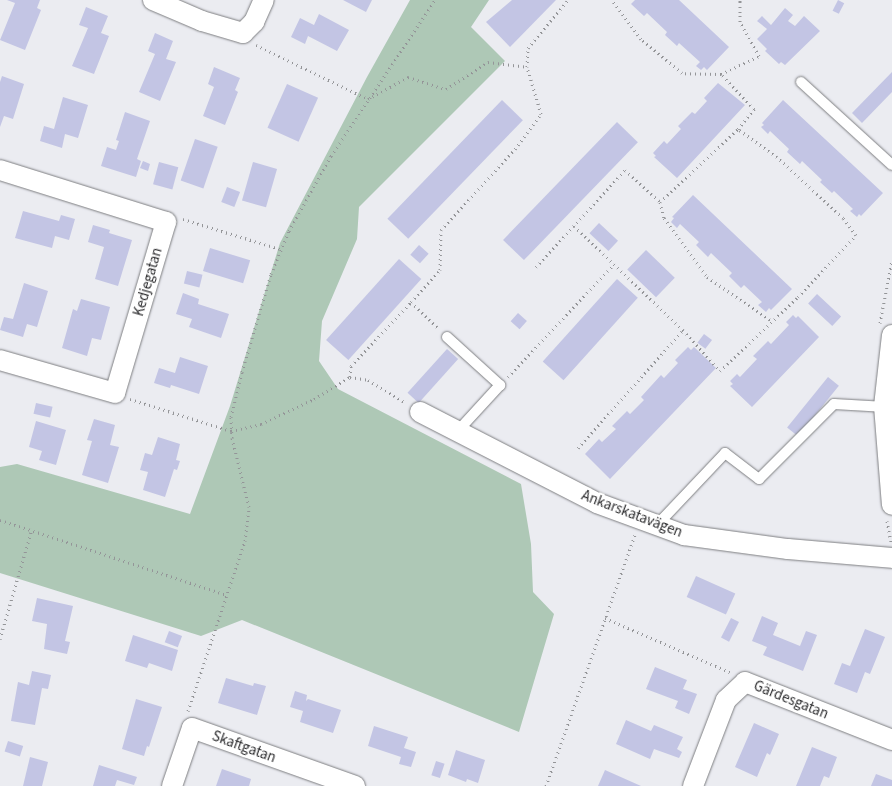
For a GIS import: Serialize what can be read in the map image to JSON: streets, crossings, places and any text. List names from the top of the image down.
{
  "streets": {
    "street": [
      "Kedjegatan",
      "Ankarskatavägen",
      "Gärdesgatan",
      "Skaftgatan"
    ]
  }
}
